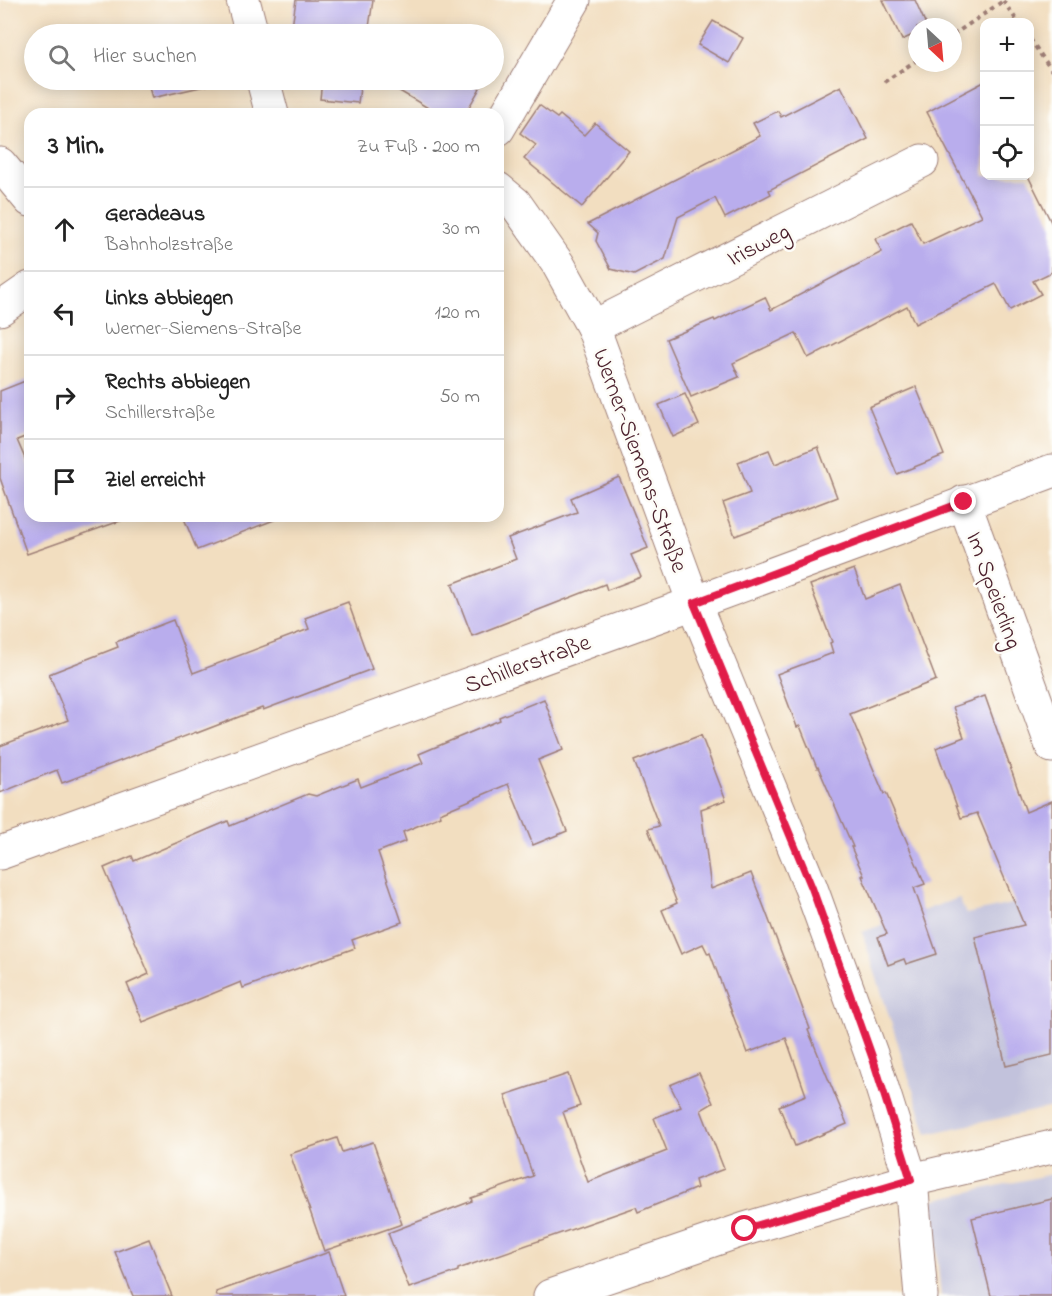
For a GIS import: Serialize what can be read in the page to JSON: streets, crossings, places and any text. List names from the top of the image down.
{
  "streets": {
    "street": [
      "Irisweg",
      "Werner-Siemens-Straße",
      "Im Speierling",
      "Schillerstraße"
    ]
  },
  "crossings": [
    ["Irisweg", "Werner-Siemens-Straße"],
    ["Werner-Siemens-Straße", "Schillerstraße"],
    ["Im Speierling", "Schillerstraße"]
  ],
  "north": "bottom right",
  "page": {
    "map_buttons": ["+", "−"],
    "search": "Hier suchen",
    "heading": ["3 Min.", "Zu Fuß · 200 m"],
    "list": [
      ["Geradeaus", "Bahnholzstraße", "30 m"],
      ["Links abbiegen", "Werner-Siemens-Straße", "120 m"],
      ["Rechts abbiegen", "Schillerstraße", "50 m"],
      "Ziel erreicht"
    ]
  }
}
